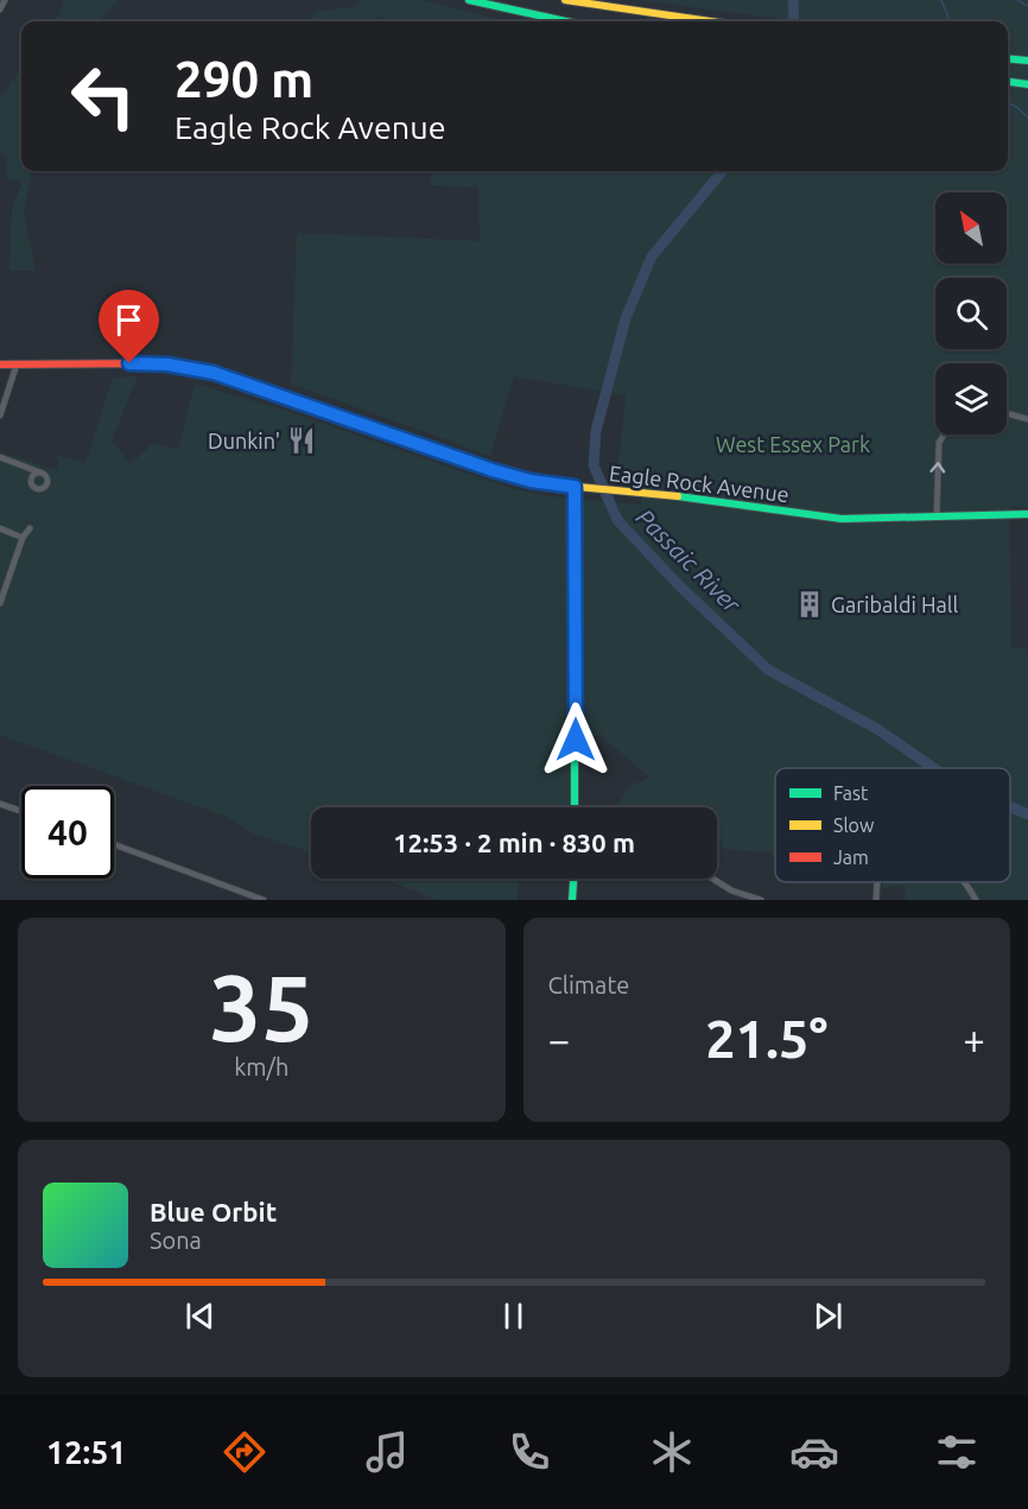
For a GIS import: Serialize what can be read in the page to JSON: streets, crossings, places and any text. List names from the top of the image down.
{
  "streets": {
    "main road": ["Eagle Rock Avenue"]
  },
  "water": ["Passaic River"],
  "parks": ["West Essex Park"],
  "places": {
    "restaurant": ["Dunkin'"],
    "building": ["Garibaldi Hall"]
  },
  "legend": ["Fast", "Slow", "Jam"],
  "north": "top left",
  "page": {
    "turn": ["290 m", "Eagle Rock Avenue"],
    "limit": "40",
    "trip": "12:53 · 2 min · 830 m",
    "tile": [
      ["35", "km/h"],
      "Climate"
    ],
    "heat": ["−", "21.5°", "+"],
    "song": ["Blue Orbit", "Sona"],
    "tabs": "12:51"
  }
}
